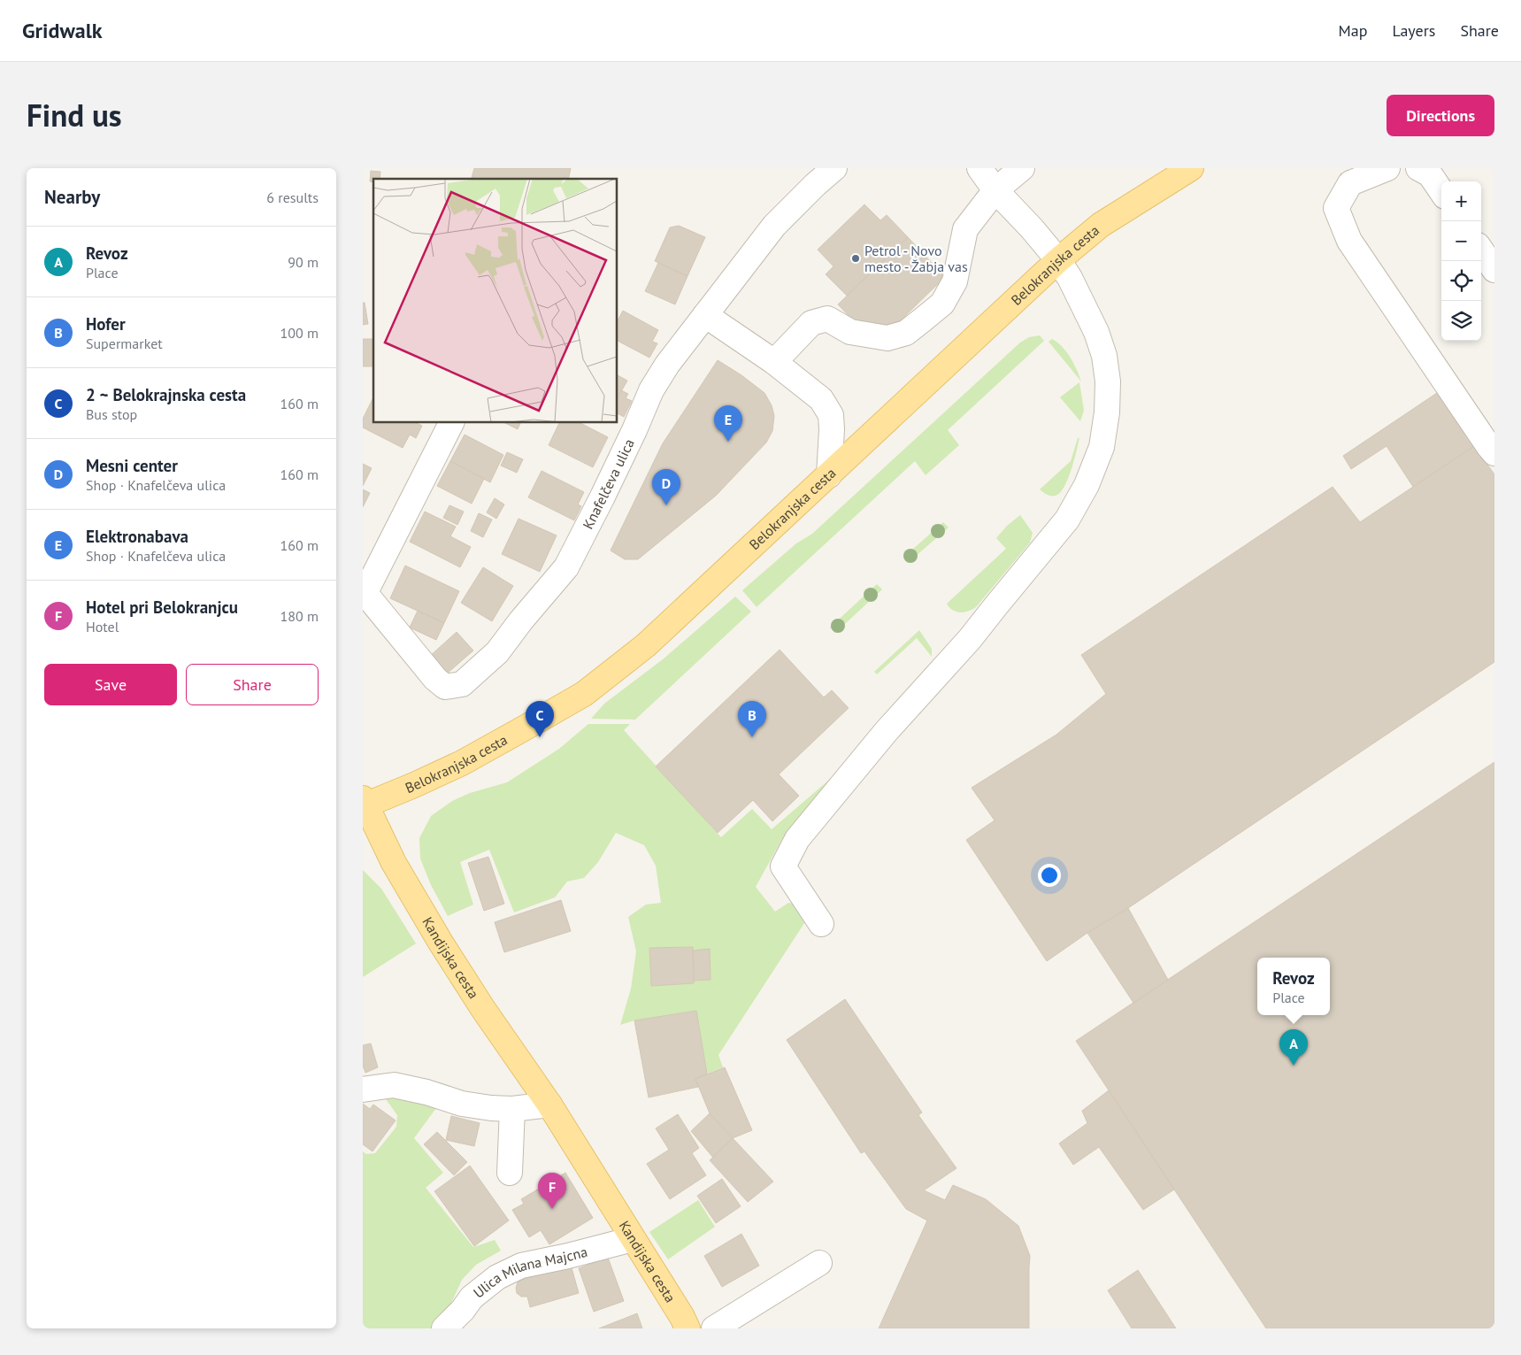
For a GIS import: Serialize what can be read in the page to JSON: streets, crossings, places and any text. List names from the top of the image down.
{
  "streets": {
    "main road": ["Belokranjska cesta", "Kandijska cesta"],
    "street": ["Knafelčeva ulica", "Ulica Milana Majcna"]
  },
  "crossings": [
    ["Belokranjska cesta", "Kandijska cesta"],
    ["Kandijska cesta", "Ulica Milana Majcna"]
  ],
  "places": ["Petrol - Novo mesto - Žabja vas"],
  "page": {
    "header": "Gridwalk",
    "nav": ["Map", "Layers", "Share"],
    "title": "Find us",
    "buttons": [
      "Directions",
      ["Save", "Share"]
    ],
    "heading": ["Nearby", "6 results"],
    "map_buttons": ["+", "−"],
    "list": [
      {
        "mark": "A",
        "name": "Revoz",
        "note": "Place",
        "value": "90 m"
      },
      {
        "mark": "B",
        "name": "Hofer",
        "note": "Supermarket",
        "value": "100 m"
      },
      {
        "mark": "C",
        "name": "2 ~ Belokrajnska cesta",
        "note": "Bus stop",
        "value": "160 m"
      },
      {
        "mark": "D",
        "name": "Mesni center",
        "note": "Shop · Knafelčeva ulica",
        "value": "160 m"
      },
      {
        "mark": "E",
        "name": "Elektronabava",
        "note": "Shop · Knafelčeva ulica",
        "value": "160 m"
      },
      {
        "mark": "F",
        "name": "Hotel pri Belokranjcu",
        "note": "Hotel",
        "value": "180 m"
      }
    ],
    "pins": [
      "E",
      "D",
      "B",
      "C",
      "A",
      "F"
    ],
    "popup": ["Revoz", "Place"]
  }
}
